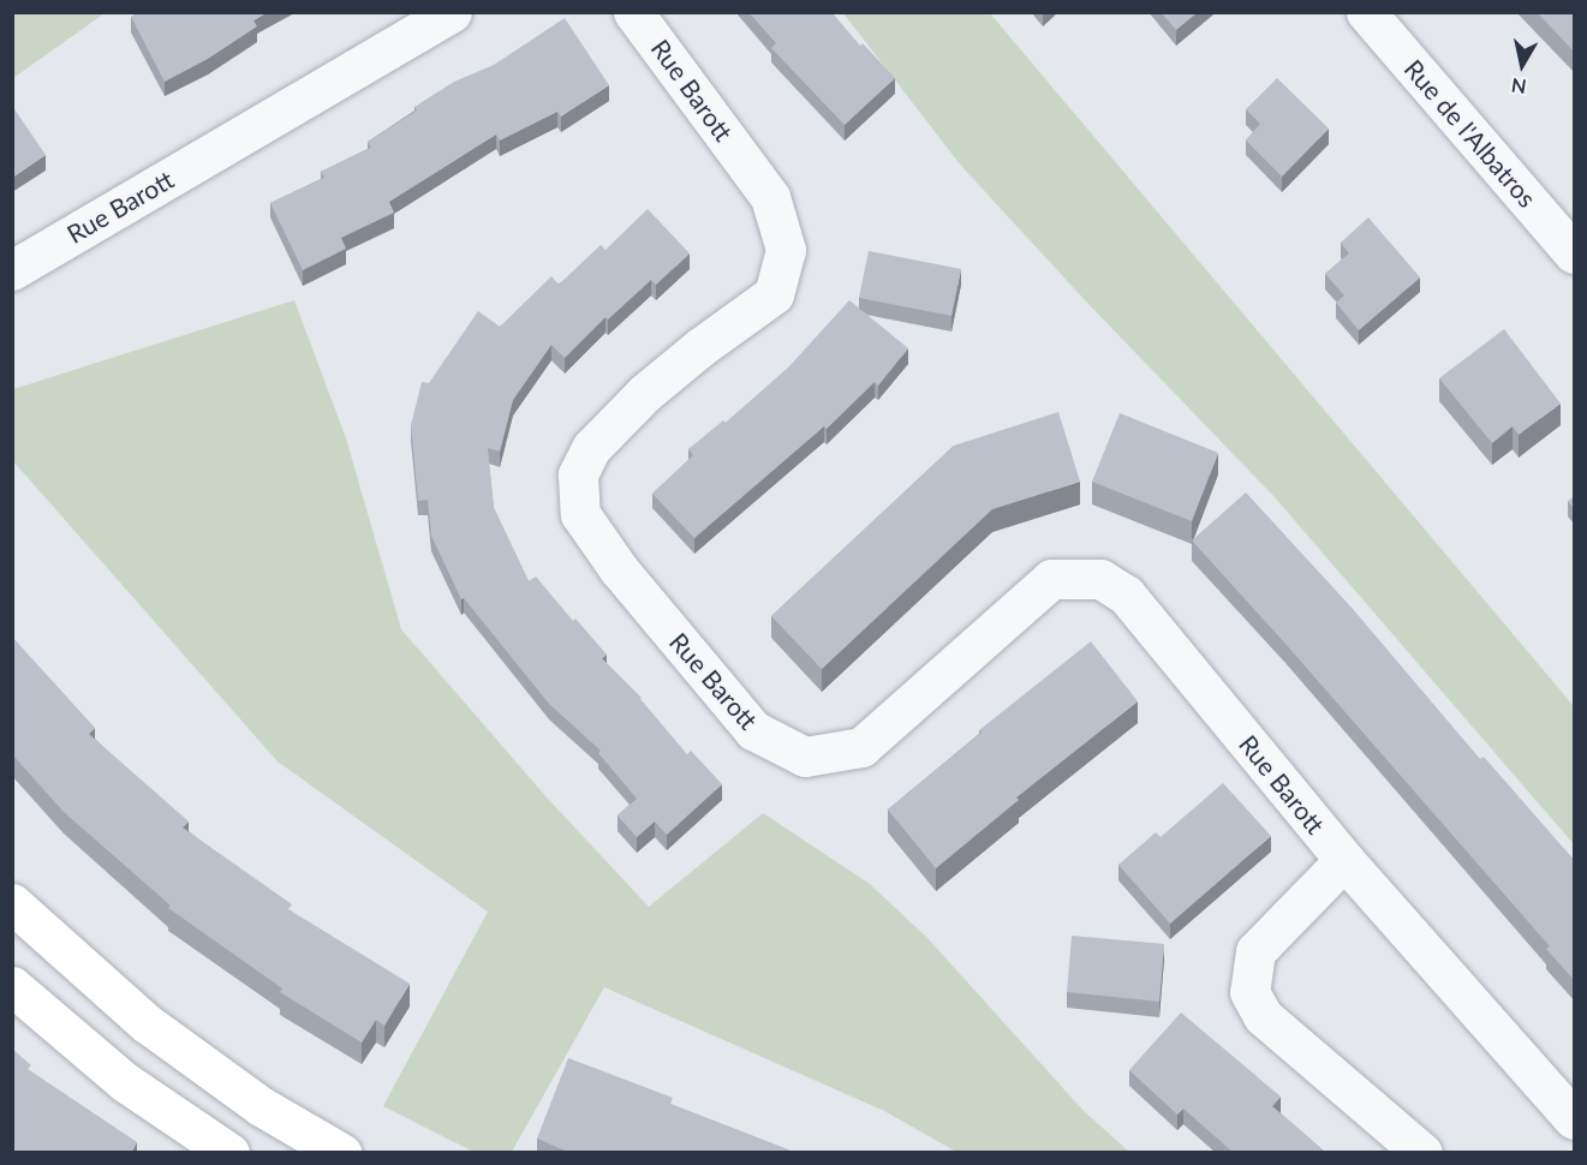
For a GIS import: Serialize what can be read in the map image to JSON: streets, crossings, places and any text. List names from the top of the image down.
{
  "streets": {
    "street": ["Rue Barott", "Rue de l'Albatros"]
  },
  "north": "bottom"
}
